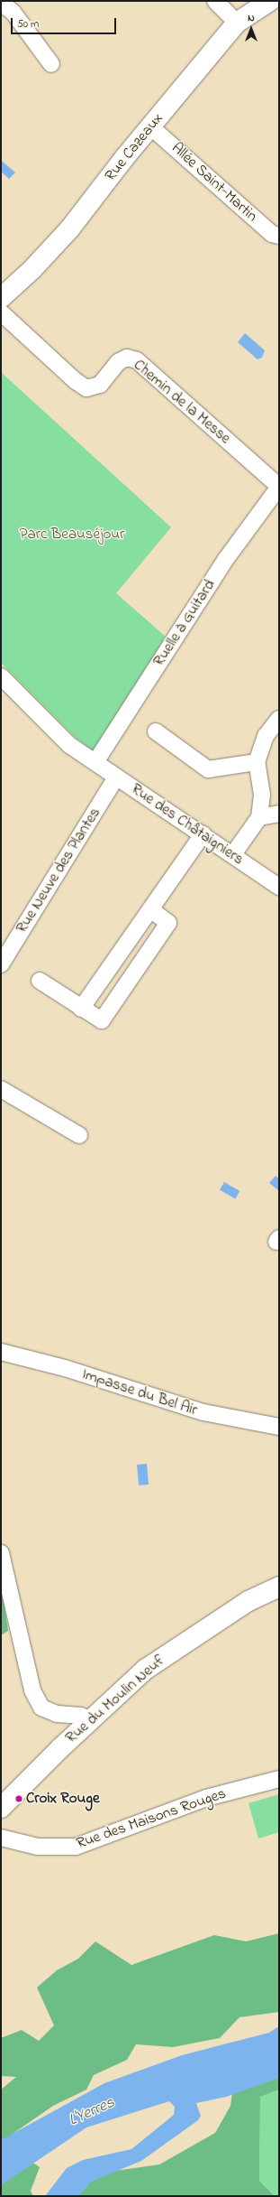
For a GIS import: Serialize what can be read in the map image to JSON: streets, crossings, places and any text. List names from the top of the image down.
{
  "streets": {
    "street": [
      "Rue Cazeaux",
      "Allée Saint-Martin",
      "Chemin de la Messe",
      "Ruelle à Guitard",
      "Rue des Châtaigniers",
      "Rue Neuve des Plantes",
      "Impasse du Bel Air",
      "Rue du Moulin Neuf",
      "Rue des Maisons Rouges"
    ]
  },
  "crossings": [
    ["Rue Cazeaux", "Allée Saint-Martin"],
    ["Chemin de la Messe", "Ruelle à Guitard"],
    ["Ruelle à Guitard", "Rue des Châtaigniers"],
    ["Rue des Châtaigniers", "Rue Neuve des Plantes"]
  ],
  "water": ["L'Yerres"],
  "parks": ["Parc Beauséjour"],
  "places": ["Croix Rouge"],
  "scale_bar": "50 m",
  "north": "top"
}
